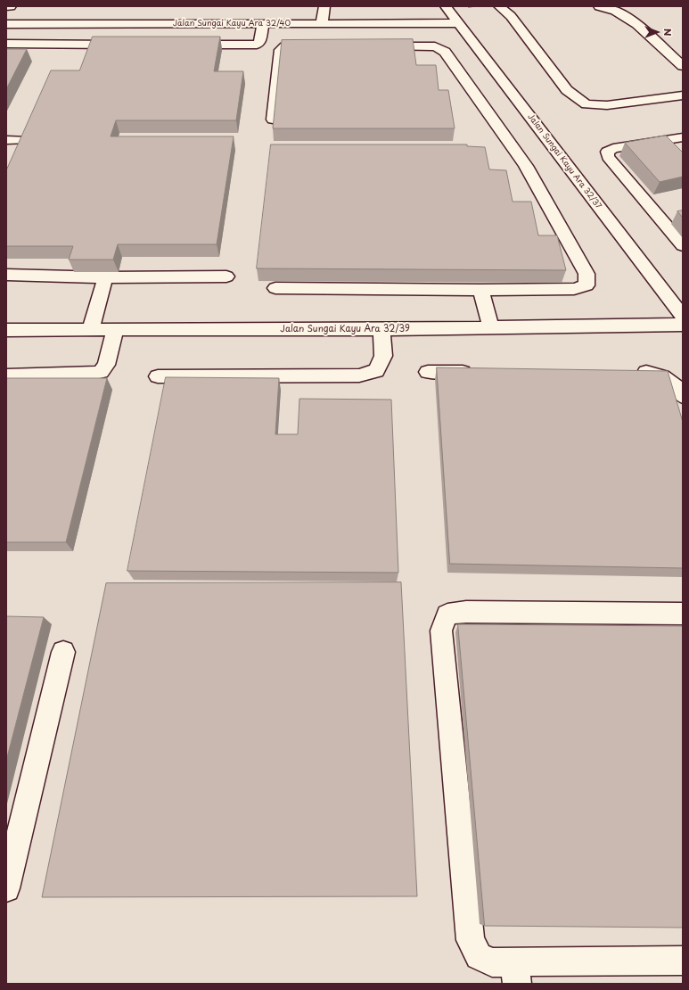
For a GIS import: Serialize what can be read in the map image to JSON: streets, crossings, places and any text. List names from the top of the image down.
{
  "streets": {
    "street": ["Jalan Sungai Kayu Ara 32/40", "Jalan Sungai Kayu Ara 32/37", "Jalan Sungai Kayu Ara 32/39"]
  },
  "crossings": [
    ["Jalan Sungai Kayu Ara 32/40", "Jalan Sungai Kayu Ara 32/37"]
  ],
  "north": "right"
}
